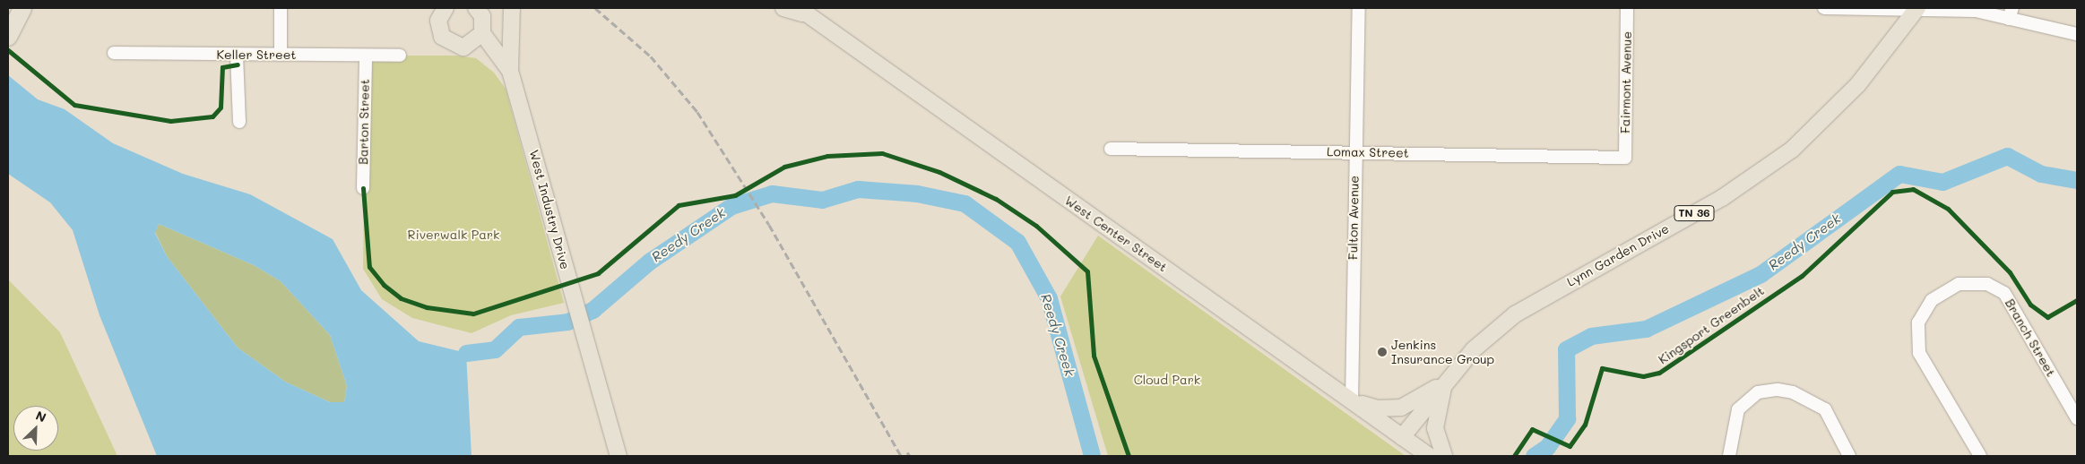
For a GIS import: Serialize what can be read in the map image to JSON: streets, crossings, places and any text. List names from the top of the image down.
{
  "streets": {
    "main road": [
      "West Industry Drive",
      "TN 36",
      "West Center Street",
      "Lynn Garden Drive"
    ],
    "street": [
      "Keller Street",
      "Fairmont Avenue",
      "Barton Street",
      "Lomax Street",
      "Fulton Avenue",
      "Branch Street"
    ],
    "cycle path": ["Kingsport Greenbelt"]
  },
  "crossings": [
    ["Keller Street", "Barton Street"],
    ["Fairmont Avenue", "Lomax Street"],
    ["Lomax Street", "Fulton Avenue"],
    ["Fulton Avenue", "West Center Street"],
    ["West Center Street", "Lynn Garden Drive"]
  ],
  "water": ["Reedy Creek"],
  "parks": ["Riverwalk Park", "Cloud Park"],
  "places": ["Jenkins Insurance Group"],
  "north": "top right"
}
